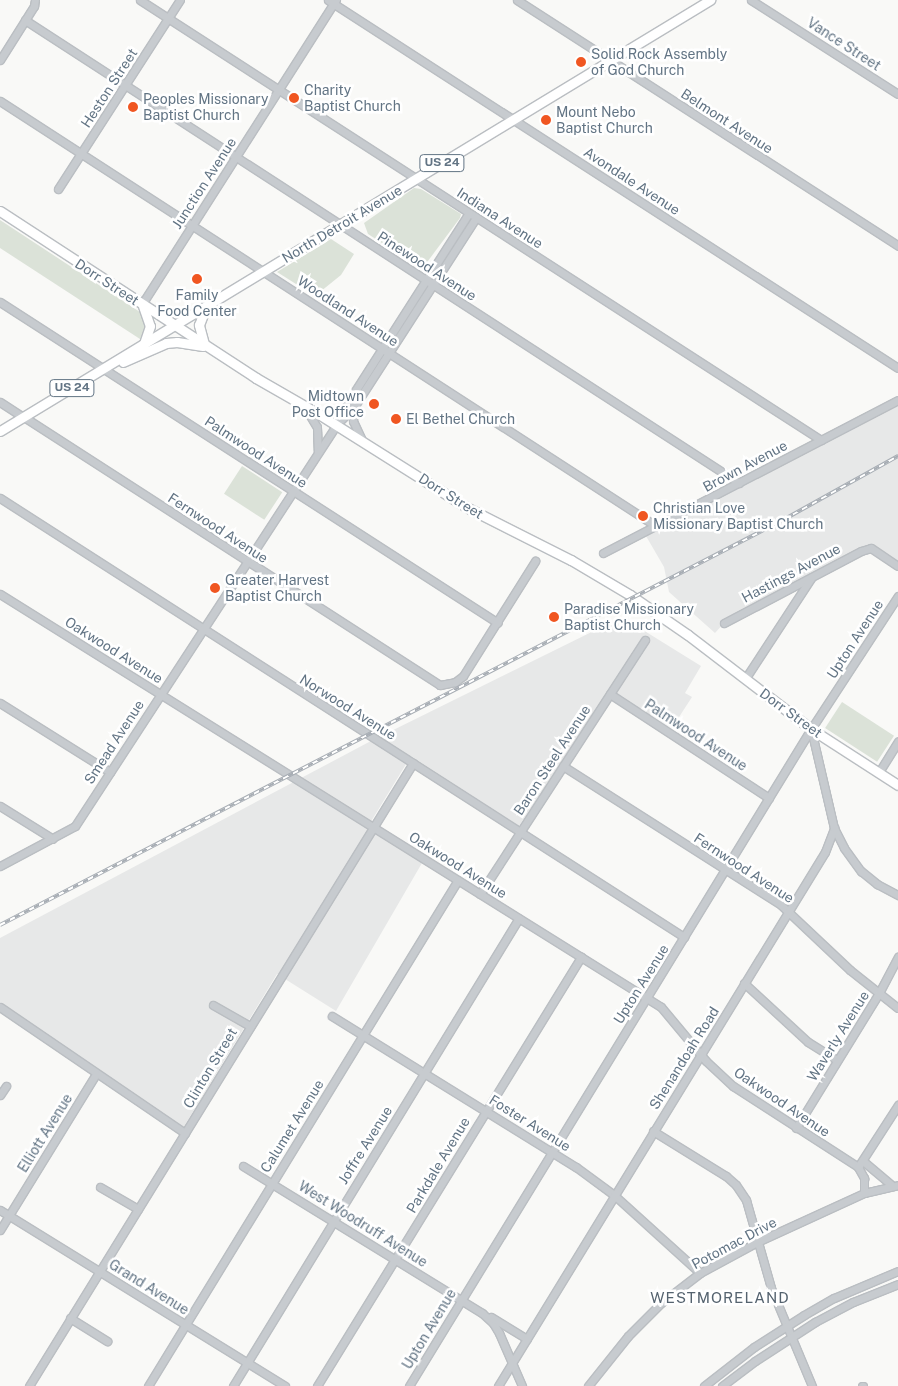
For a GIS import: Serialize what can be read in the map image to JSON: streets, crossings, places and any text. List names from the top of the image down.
{
  "streets": {
    "main road": ["US 24", "North Detroit Avenue", "Dorr Street"],
    "street": [
      "Vance Street",
      "Heston Street",
      "Belmont Avenue",
      "Avondale Avenue",
      "Junction Avenue",
      "Indiana Avenue",
      "Pinewood Avenue",
      "Woodland Avenue",
      "Palmwood Avenue",
      "Brown Avenue",
      "Fernwood Avenue",
      "Hastings Avenue",
      "Upton Avenue",
      "Oakwood Avenue",
      "Norwood Avenue",
      "Smead Avenue",
      "Baron Steel Avenue",
      "Waverly Avenue",
      "Shenandoah Road",
      "Clinton Street",
      "Foster Avenue",
      "Calumet Avenue",
      "Elliott Avenue",
      "Joffre Avenue",
      "Parkdale Avenue",
      "West Woodruff Avenue",
      "Potomac Drive",
      "Grand Avenue"
    ]
  },
  "crossings": [
    ["Heston Street", "Indiana Avenue"],
    ["Heston Street", "Pinewood Avenue"],
    ["Heston Street", "Woodland Avenue"],
    ["Belmont Avenue", "North Detroit Avenue"],
    ["Avondale Avenue", "Junction Avenue"],
    ["Avondale Avenue", "North Detroit Avenue"],
    ["Junction Avenue", "Indiana Avenue"],
    ["Junction Avenue", "Pinewood Avenue"],
    ["Junction Avenue", "Dorr Street"],
    ["Junction Avenue", "Woodland Avenue"],
    ["Indiana Avenue", "North Detroit Avenue"],
    ["Indiana Avenue", "Brown Avenue"],
    ["Indiana Avenue", "Smead Avenue"],
    ["North Detroit Avenue", "Pinewood Avenue"],
    ["North Detroit Avenue", "Dorr Street"],
    ["North Detroit Avenue", "Woodland Avenue"],
    ["North Detroit Avenue", "Palmwood Avenue"],
    ["North Detroit Avenue", "Fernwood Avenue"],
    ["Pinewood Avenue", "Brown Avenue"],
    ["Pinewood Avenue", "Smead Avenue"],
    ["Dorr Street", "Upton Avenue"],
    ["Dorr Street", "Smead Avenue"],
    ["Woodland Avenue", "Brown Avenue"],
    ["Woodland Avenue", "Smead Avenue"],
    ["Palmwood Avenue", "Fernwood Avenue"],
    ["Palmwood Avenue", "Upton Avenue"],
    ["Palmwood Avenue", "Smead Avenue"],
    ["Palmwood Avenue", "Baron Steel Avenue"],
    ["Fernwood Avenue", "Upton Avenue"],
    ["Fernwood Avenue", "Smead Avenue"],
    ["Fernwood Avenue", "Baron Steel Avenue"],
    ["Fernwood Avenue", "Waverly Avenue"],
    ["Fernwood Avenue", "Shenandoah Road"],
    ["Upton Avenue", "Oakwood Avenue"],
    ["Upton Avenue", "Norwood Avenue"],
    ["Upton Avenue", "Foster Avenue"],
    ["Upton Avenue", "West Woodruff Avenue"],
    ["Oakwood Avenue", "Smead Avenue"],
    ["Oakwood Avenue", "Baron Steel Avenue"],
    ["Oakwood Avenue", "Waverly Avenue"],
    ["Oakwood Avenue", "Shenandoah Road"],
    ["Oakwood Avenue", "Clinton Street"],
    ["Oakwood Avenue", "Calumet Avenue"],
    ["Oakwood Avenue", "Joffre Avenue"],
    ["Oakwood Avenue", "Parkdale Avenue"],
    ["Oakwood Avenue", "Potomac Drive"],
    ["Norwood Avenue", "Smead Avenue"],
    ["Norwood Avenue", "Baron Steel Avenue"],
    ["Norwood Avenue", "Clinton Street"],
    ["Shenandoah Road", "Foster Avenue"],
    ["Shenandoah Road", "West Woodruff Avenue"],
    ["Clinton Street", "Grand Avenue"],
    ["Foster Avenue", "Calumet Avenue"],
    ["Foster Avenue", "Joffre Avenue"],
    ["Foster Avenue", "Parkdale Avenue"],
    ["Foster Avenue", "Potomac Drive"],
    ["Calumet Avenue", "West Woodruff Avenue"],
    ["Calumet Avenue", "Grand Avenue"],
    ["Elliott Avenue", "Grand Avenue"],
    ["Joffre Avenue", "West Woodruff Avenue"],
    ["Joffre Avenue", "Grand Avenue"],
    ["Parkdale Avenue", "West Woodruff Avenue"]
  ],
  "districts": ["WESTMORELAND"],
  "places": [
    "Solid Rock Assembly of God Church",
    "Charity Baptist Church",
    "Peoples Missionary Baptist Church",
    "Mount Nebo Baptist Church",
    "Family Food Center",
    "Midtown Post Office",
    "El Bethel Church",
    "Christian Love Missionary Baptist Church",
    "Greater Harvest Baptist Church",
    "Paradise Missionary Baptist Church"
  ]
}
